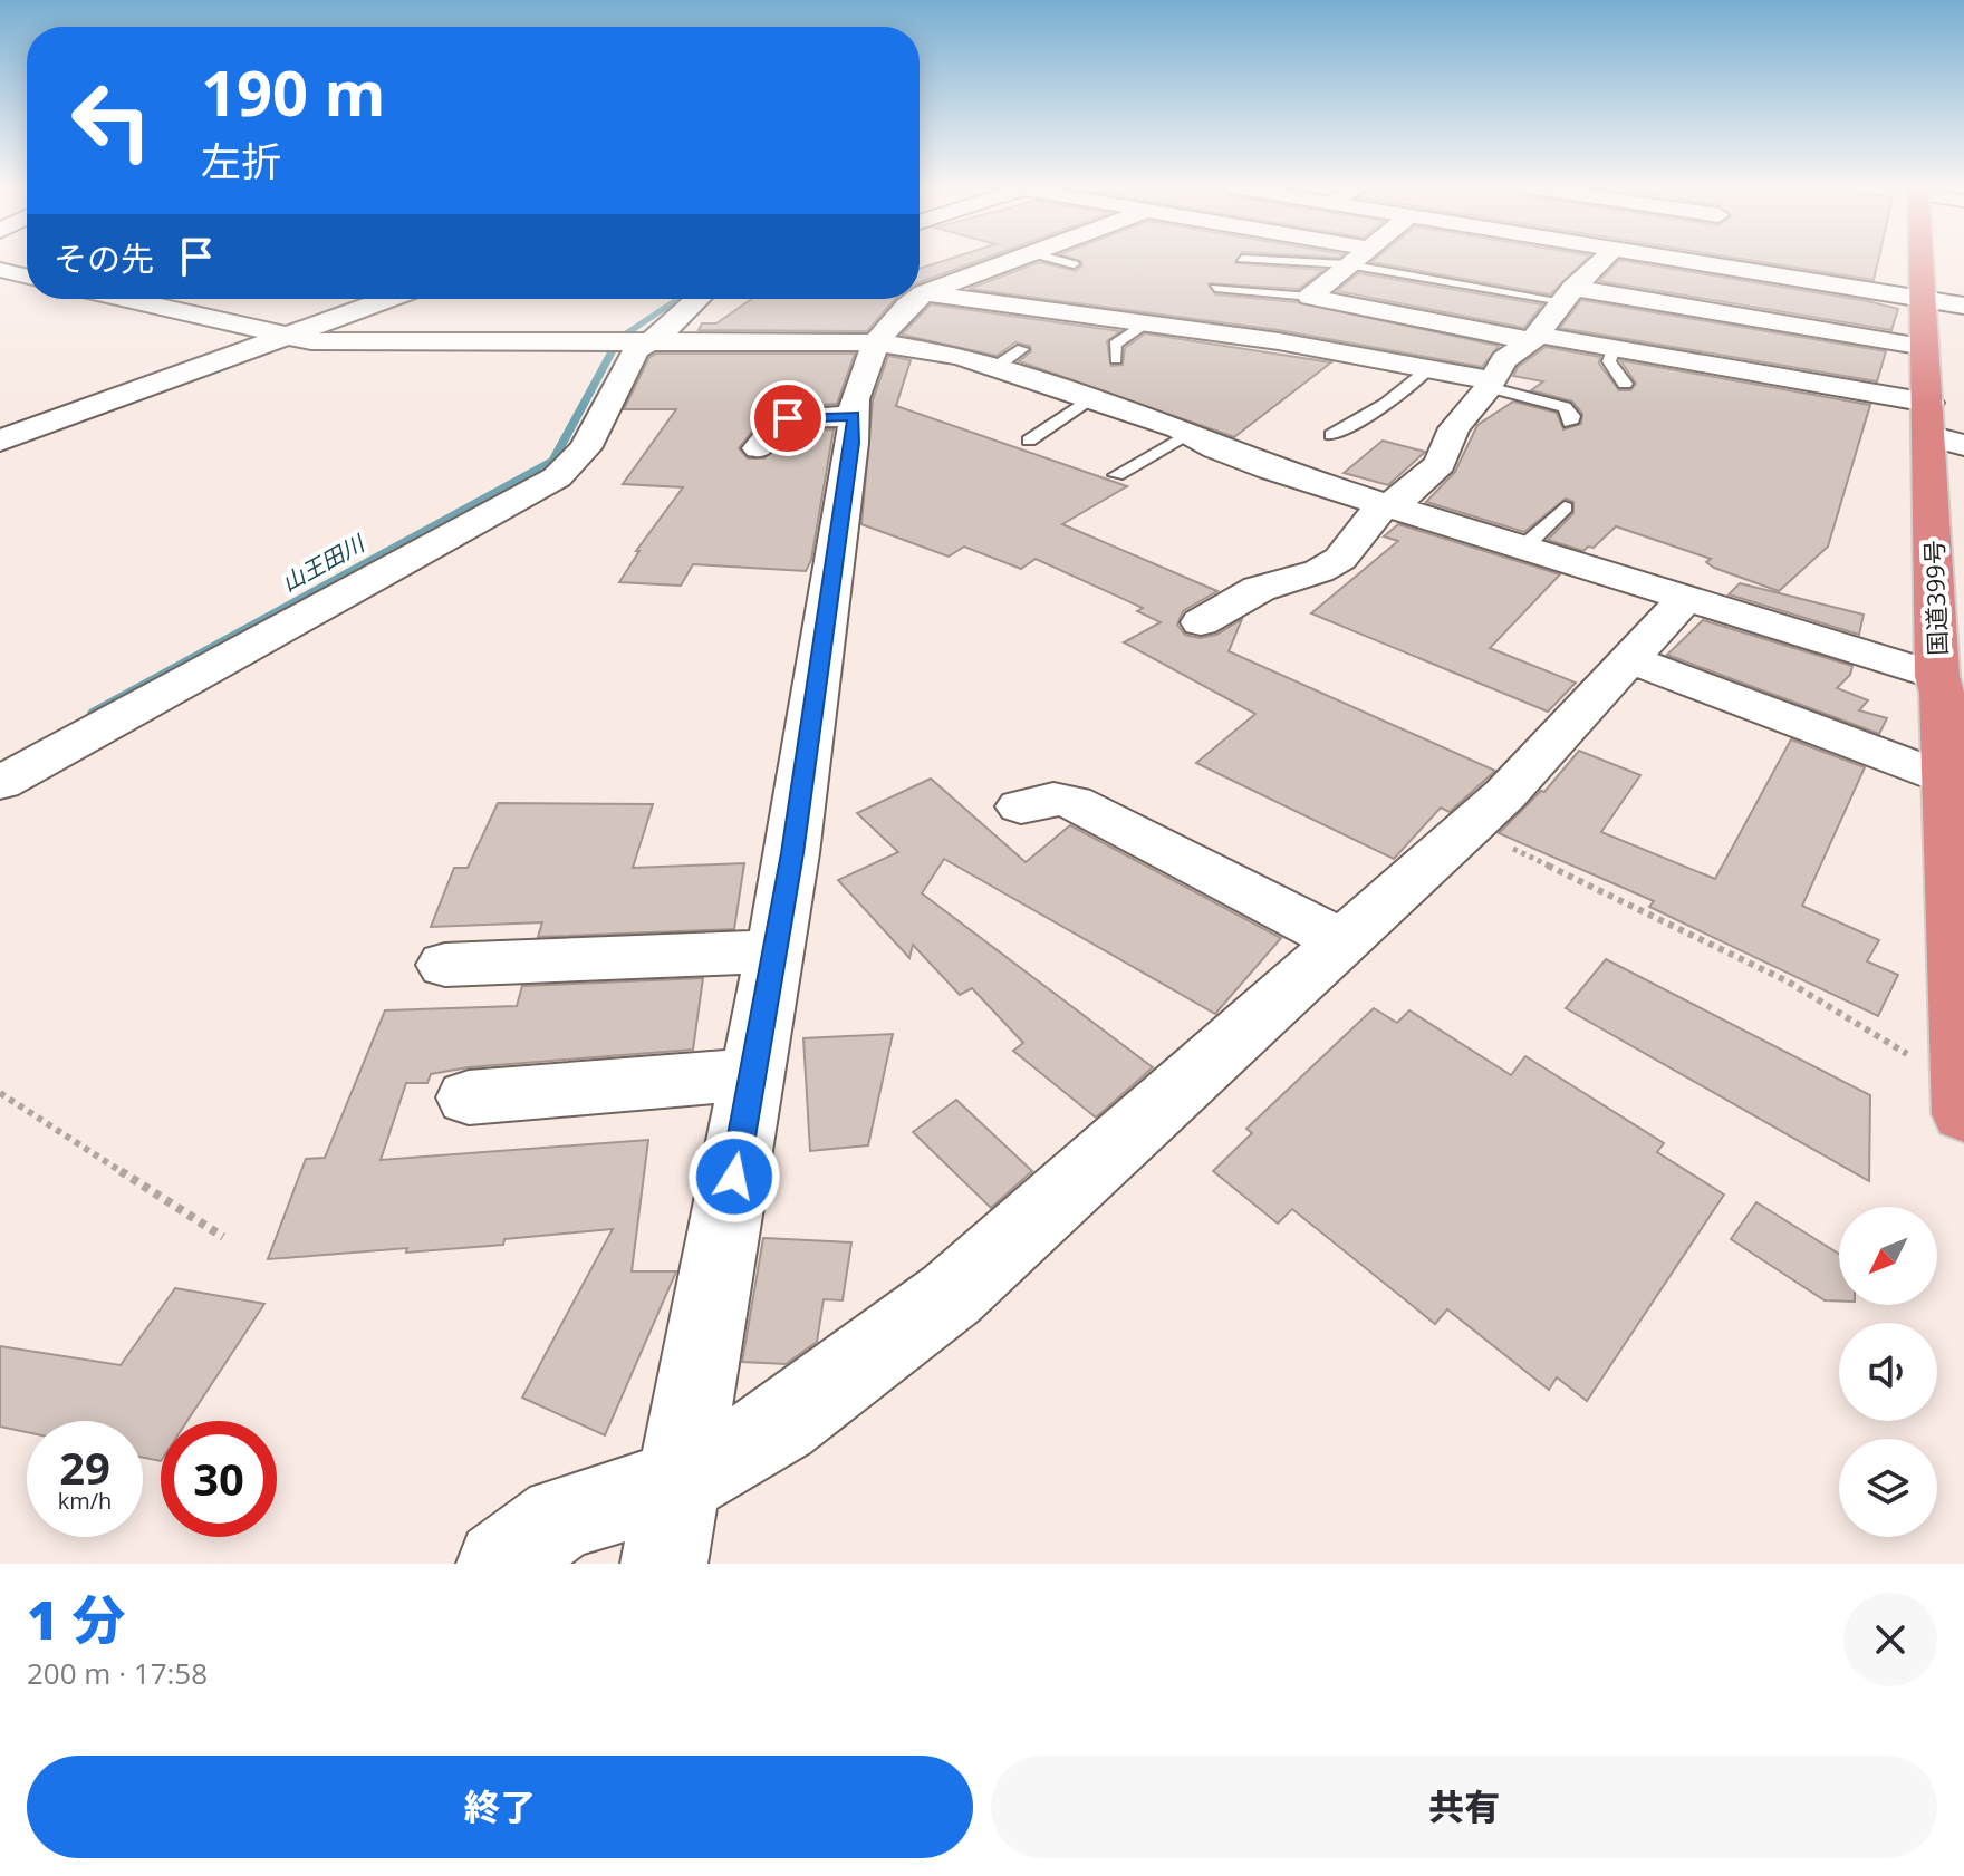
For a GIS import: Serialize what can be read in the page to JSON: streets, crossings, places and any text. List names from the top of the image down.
{
  "streets": {
    "highway": ["国道399号"]
  },
  "water": ["山王田川"],
  "north": "bottom left",
  "page": {
    "turn": ["190 m", "左折"],
    "then": "その先",
    "speed": "29 km/h",
    "limit": "30",
    "heading": ["1 分", "200 m · 17:58"],
    "buttons": ["終了", "共有"]
  }
}
